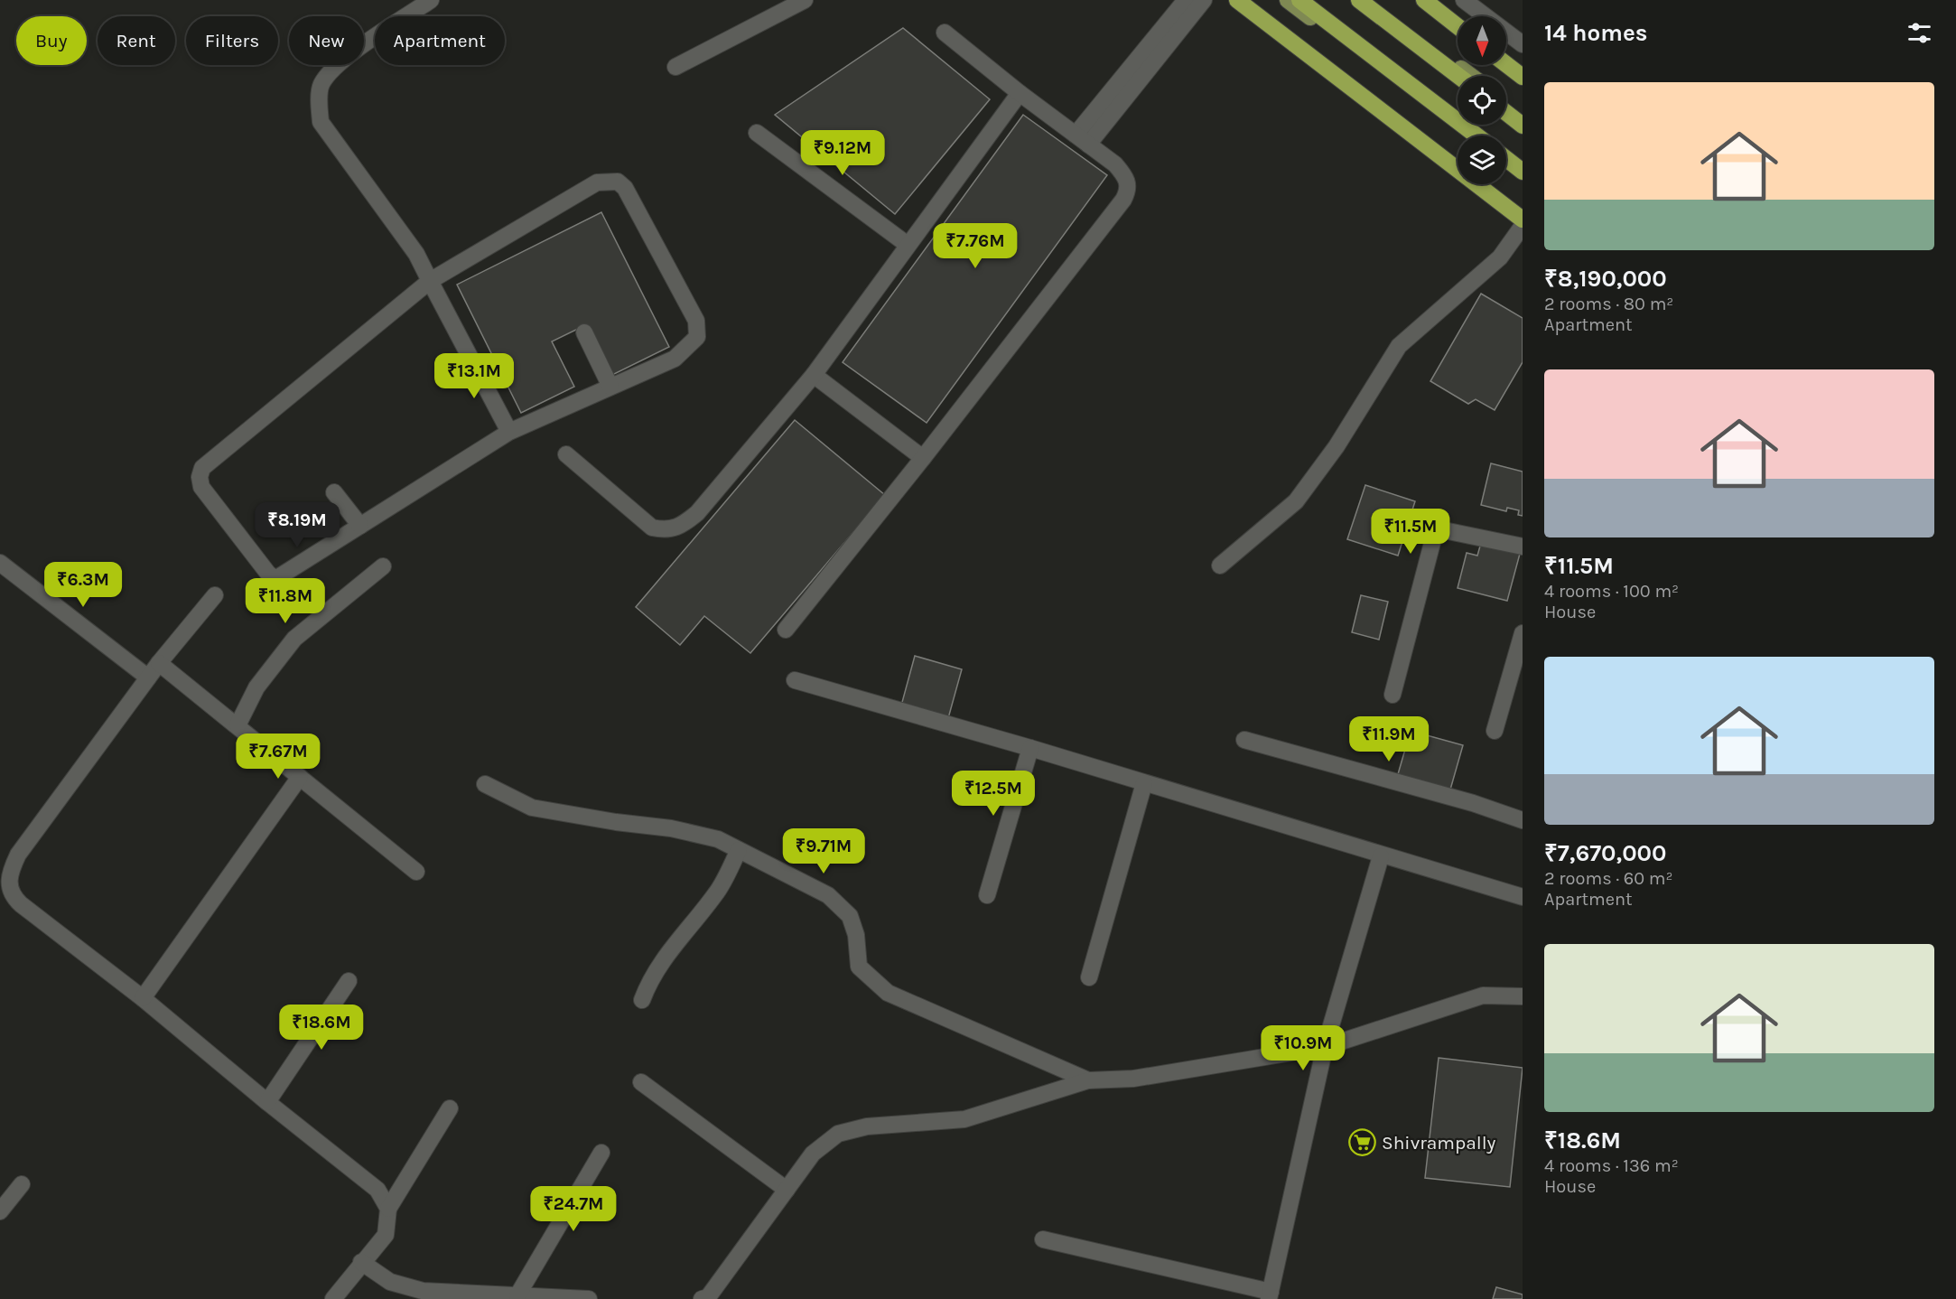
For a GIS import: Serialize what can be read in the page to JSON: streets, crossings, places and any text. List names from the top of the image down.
{
  "places": {
    "supermarket": ["Shivrampally"]
  },
  "north": "bottom",
  "page": {
    "heading": "14 homes",
    "chip": [
      "Buy",
      "Rent",
      "Filters",
      "New",
      "Apartment"
    ],
    "list": [
      {
        "name": "₹8,190,000",
        "note": "2 rooms · 80 m² · Apartment"
      },
      {
        "name": "₹11.5M",
        "note": "4 rooms · 100 m² · House"
      },
      {
        "name": "₹7,670,000",
        "note": "2 rooms · 60 m² · Apartment"
      },
      {
        "name": "₹18.6M",
        "note": "4 rooms · 136 m² · House"
      }
    ],
    "price": [
      "₹9.12M",
      "₹7.76M",
      "₹13.1M",
      "₹8.19M",
      "₹11.5M",
      "₹6.3M",
      "₹11.8M",
      "₹11.9M",
      "₹7.67M",
      "₹12.5M",
      "₹9.71M",
      "₹18.6M",
      "₹10.9M",
      "₹24.7M"
    ]
  }
}
